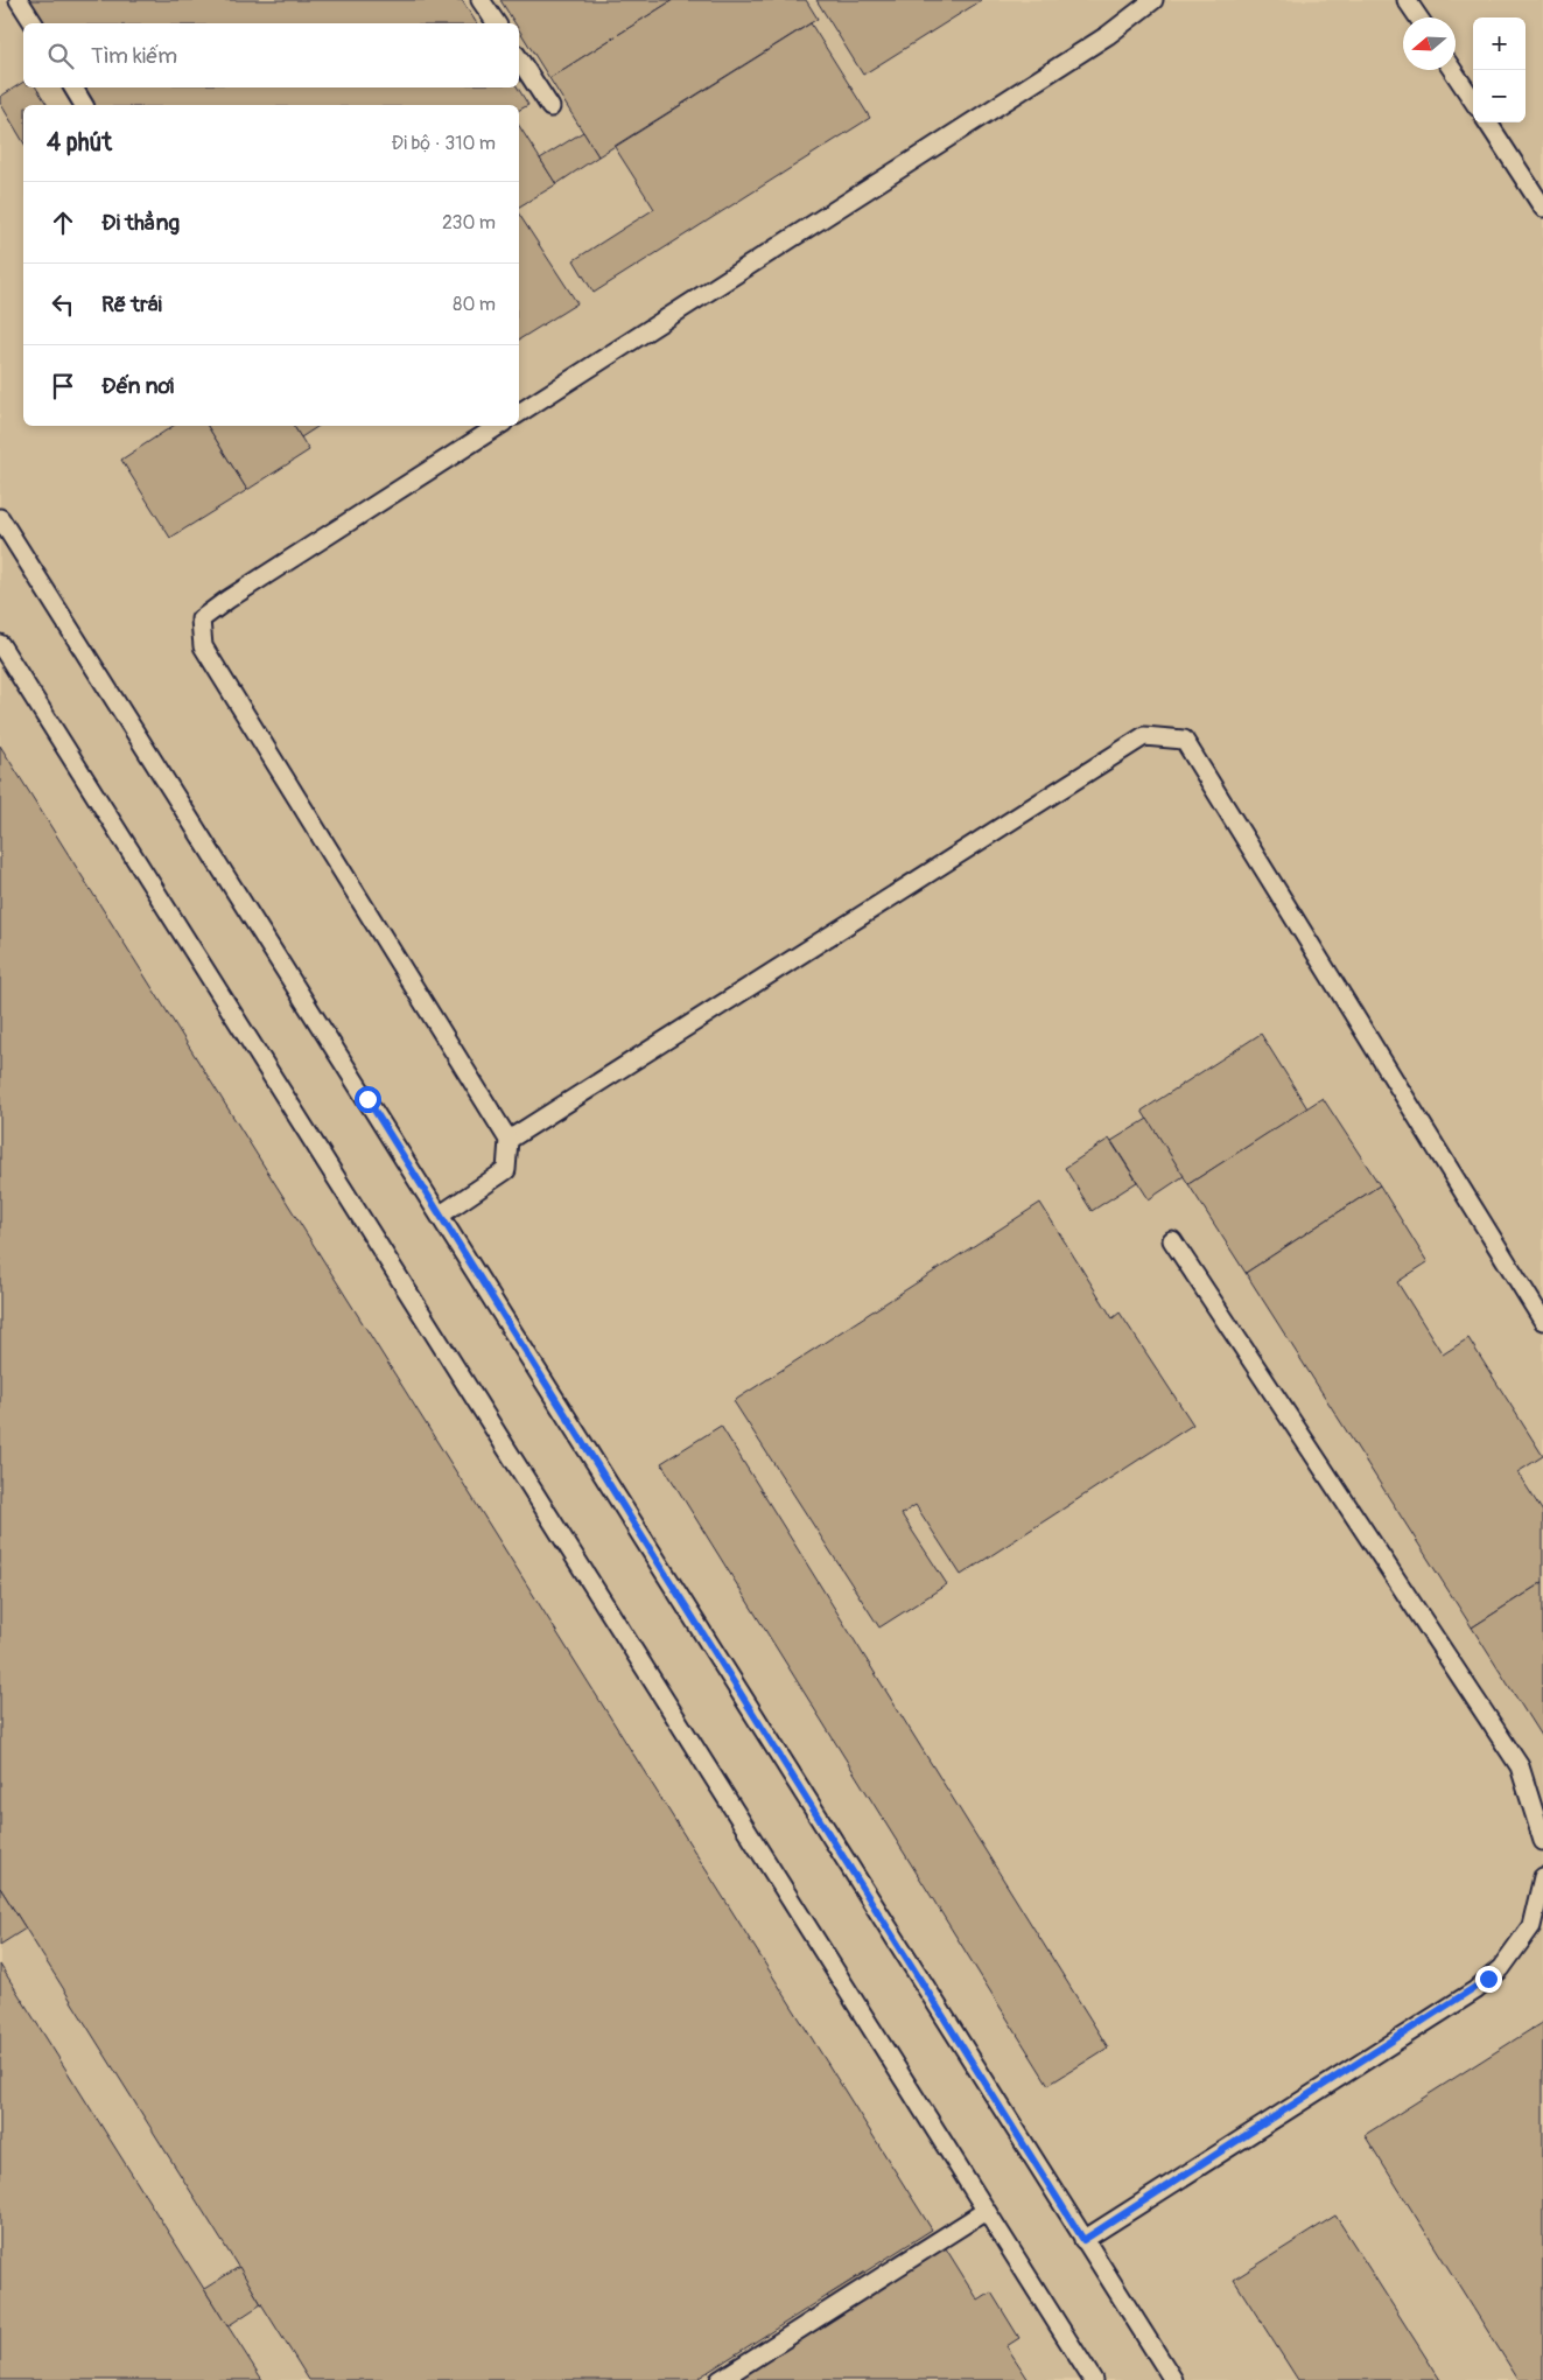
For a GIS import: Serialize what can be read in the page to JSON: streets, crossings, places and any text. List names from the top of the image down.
{
  "north": "left",
  "page": {
    "map_buttons": ["+", "−"],
    "search": "Tìm kiếm",
    "heading": ["4 phút", "Đi bộ · 310 m"],
    "list": [
      ["Đi thẳng", "230 m"],
      ["Rẽ trái", "80 m"],
      "Đến nơi"
    ]
  }
}
